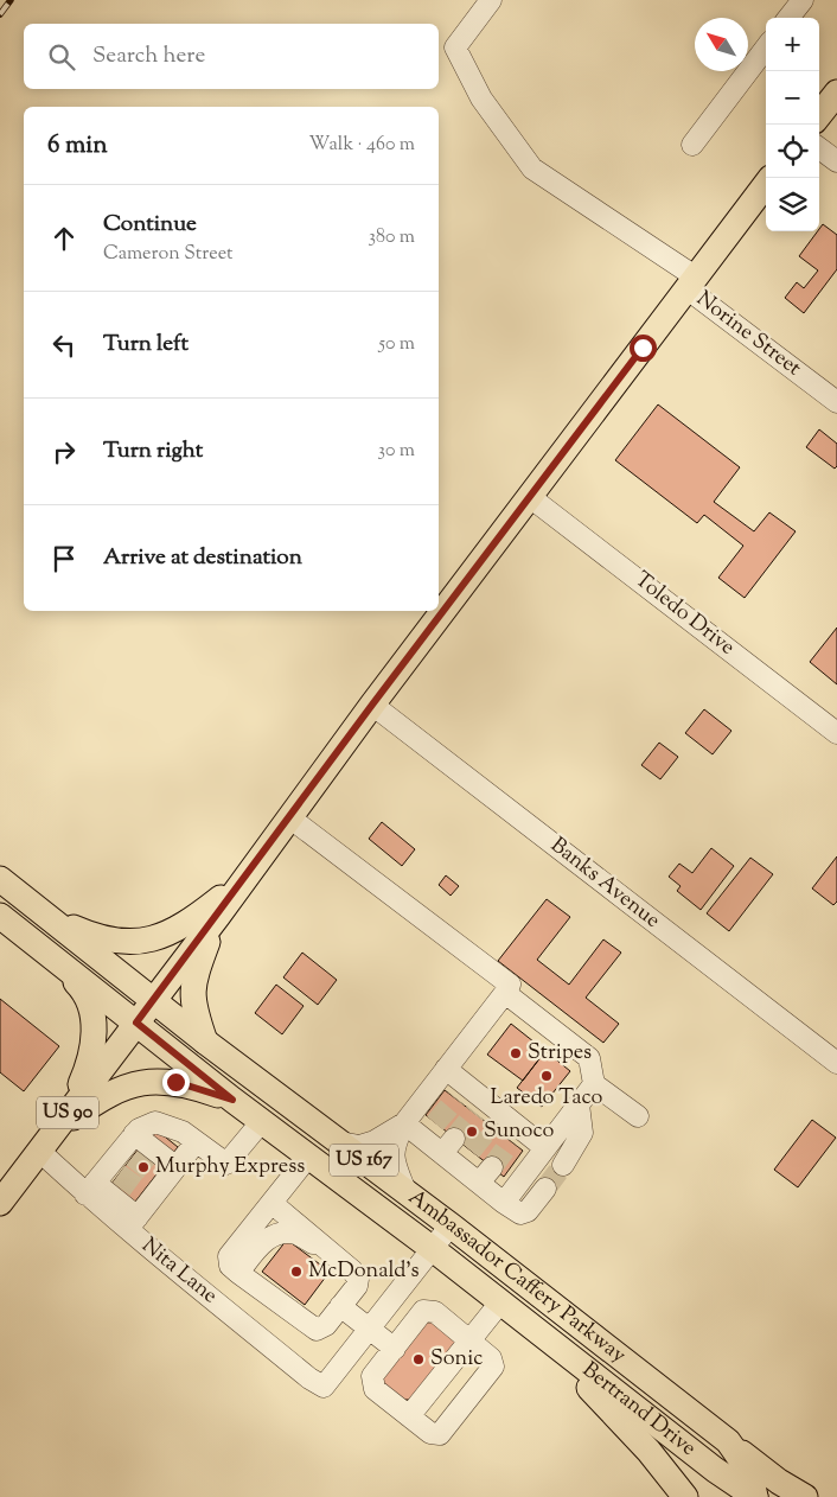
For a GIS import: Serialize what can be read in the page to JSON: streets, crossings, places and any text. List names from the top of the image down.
{
  "streets": {
    "main road": [
      "US 90",
      "US 167",
      "Ambassador Caffery Parkway",
      "Bertrand Drive"
    ],
    "street": [
      "Norine Street",
      "Toledo Drive",
      "Banks Avenue",
      "Nita Lane"
    ]
  },
  "crossings": [
    ["Norine Street", "US 90"],
    ["Toledo Drive", "US 90"],
    ["Banks Avenue", "US 90"],
    ["US 90", "Nita Lane"],
    ["US 90", "Ambassador Caffery Parkway"],
    ["Ambassador Caffery Parkway", "Bertrand Drive"]
  ],
  "places": [
    "Stripes",
    "Laredo Taco",
    "Sunoco",
    "Murphy Express",
    "McDonald's",
    "Sonic"
  ],
  "north": "top left",
  "page": {
    "map_buttons": ["+", "−"],
    "search": "Search here",
    "heading": ["6 min", "Walk · 460 m"],
    "list": [
      ["Continue", "Cameron Street", "380 m"],
      ["Turn left", "50 m"],
      ["Turn right", "30 m"],
      "Arrive at destination"
    ]
  }
}
